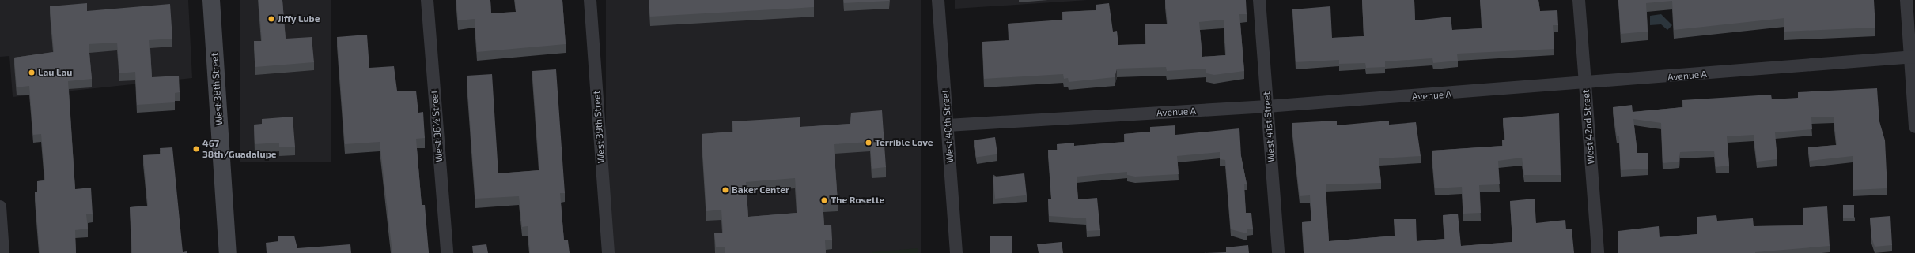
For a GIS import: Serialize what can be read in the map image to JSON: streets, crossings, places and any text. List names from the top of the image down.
{
  "streets": {
    "street": [
      "Avenue A",
      "West 38th Street",
      "West 38½ Street",
      "West 40th Street",
      "West 39th Street",
      "West 41st Street",
      "West 42nd Street"
    ]
  },
  "crossings": [
    ["Avenue A", "West 40th Street"],
    ["Avenue A", "West 41st Street"],
    ["Avenue A", "West 42nd Street"]
  ],
  "places": [
    "Jiffy Lube",
    "Lau Lau",
    "Terrible Love",
    "467 38th/Guadalupe",
    "Baker Center",
    "The Rosette"
  ]
}
